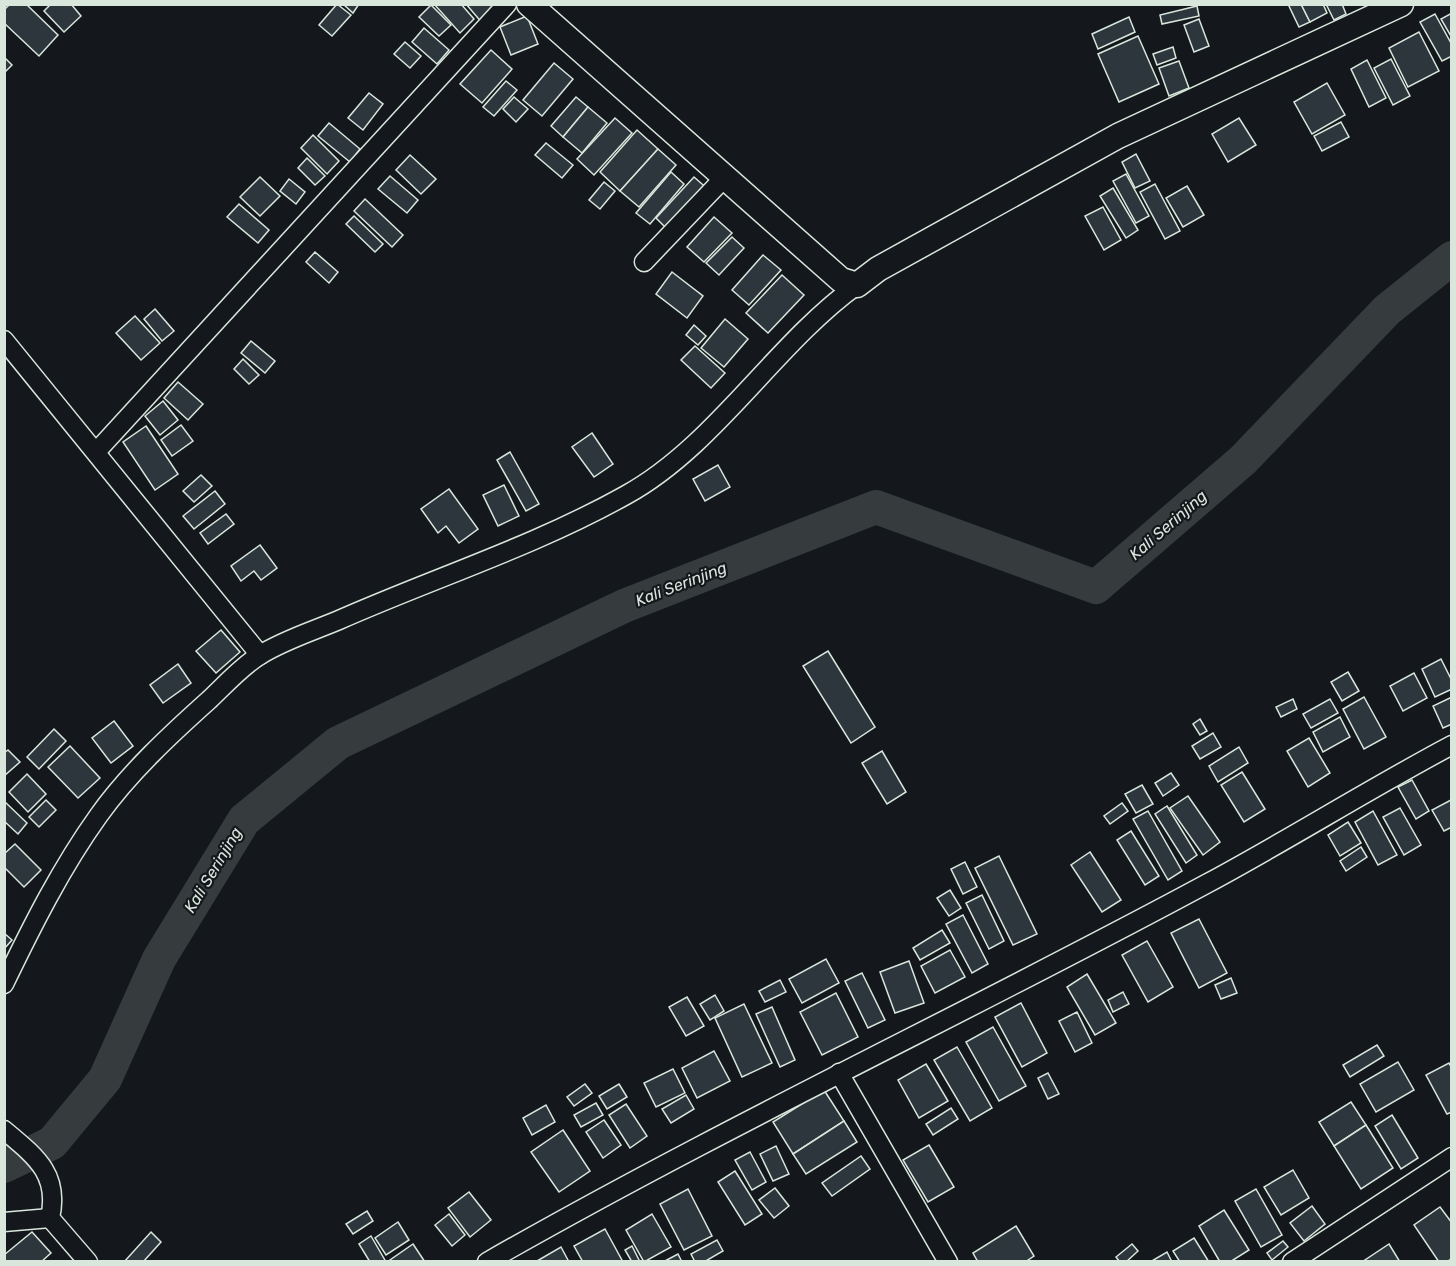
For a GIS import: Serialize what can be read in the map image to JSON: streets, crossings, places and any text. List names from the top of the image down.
{
  "water": ["Kali Serinjing"]
}
